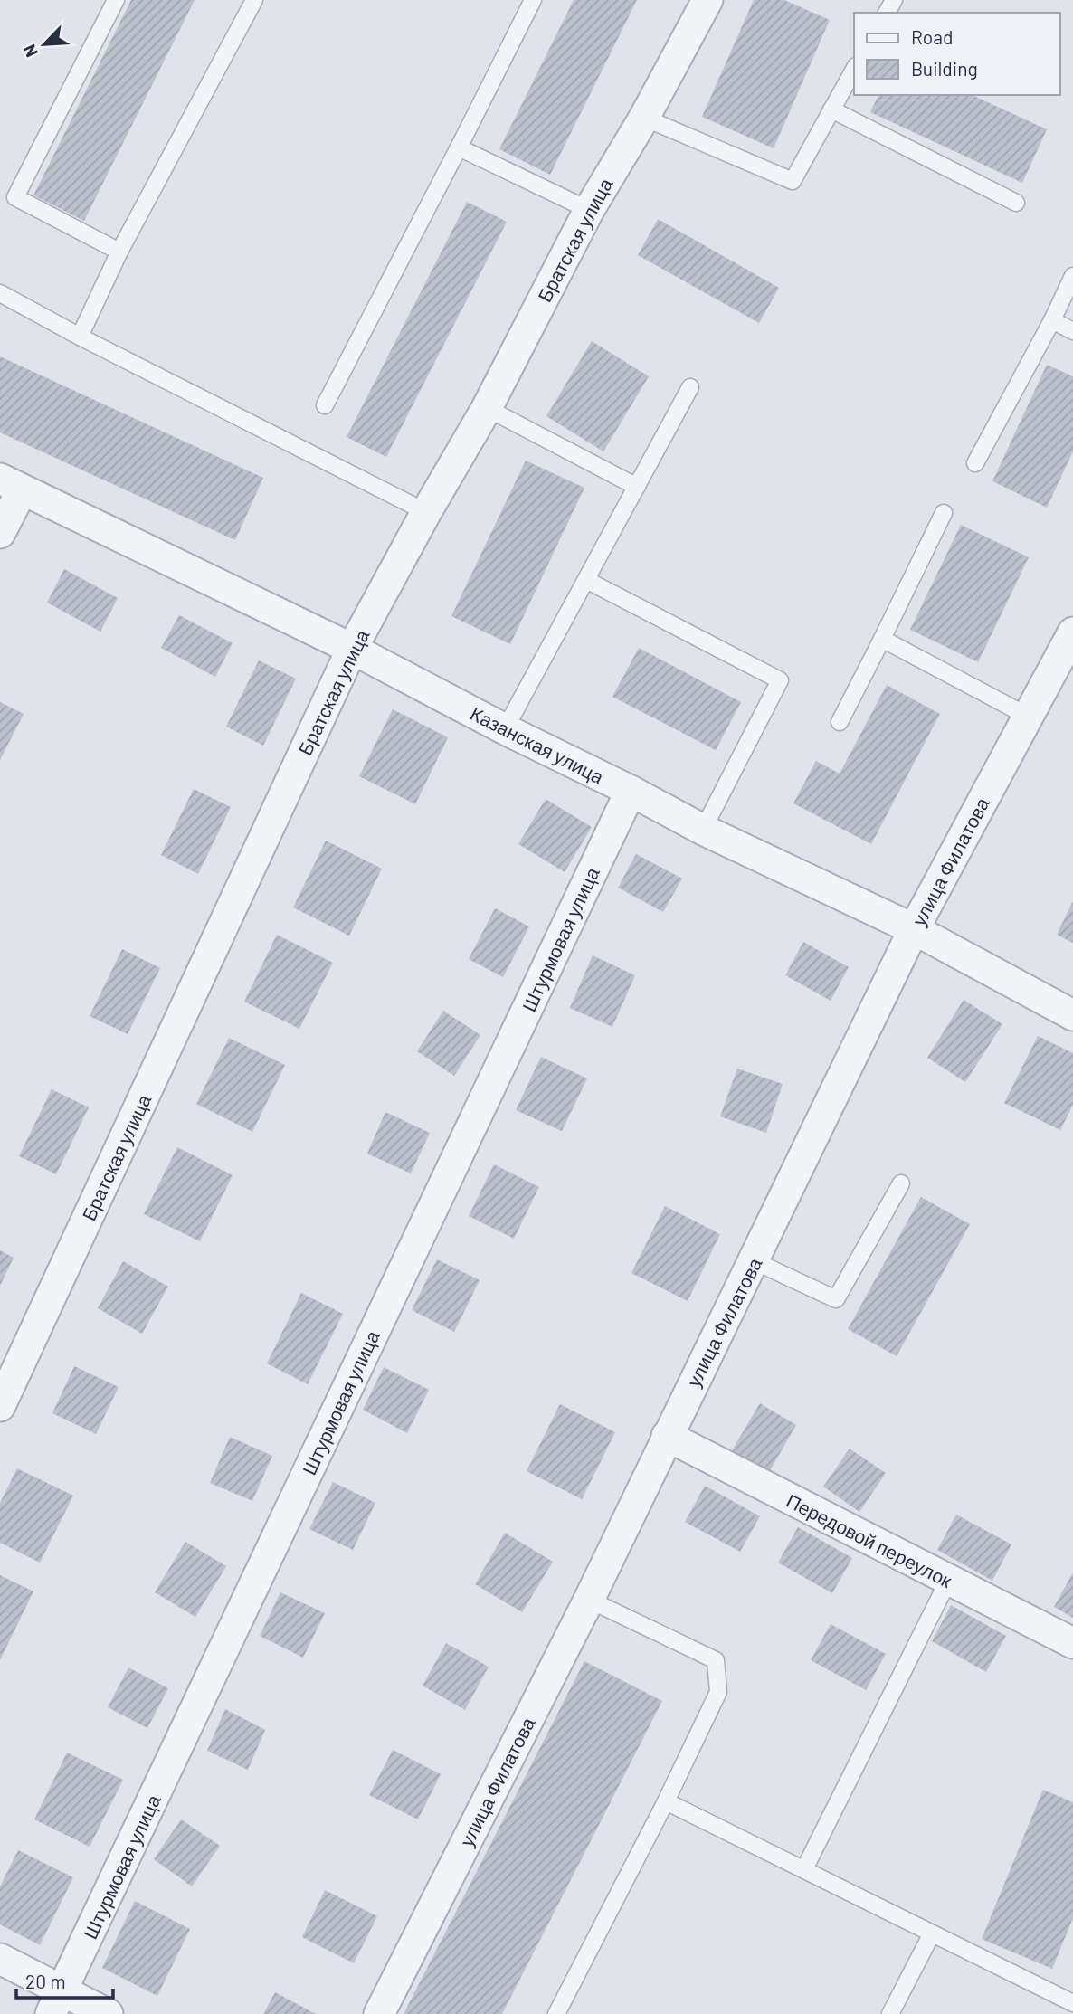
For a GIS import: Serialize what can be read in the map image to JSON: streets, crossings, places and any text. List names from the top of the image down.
{
  "streets": {
    "street": [
      "Братская улица",
      "Казанская улица",
      "улица Филатова",
      "Штурмовая улица",
      "Передовой переулок"
    ]
  },
  "crossings": [
    ["Братская улица", "Казанская улица"],
    ["Казанская улица", "улица Филатова"],
    ["Казанская улица", "Штурмовая улица"],
    ["улица Филатова", "Передовой переулок"]
  ],
  "legend": ["Road", "Building"],
  "scale_bar": "20 m",
  "north": "bottom left"
}
